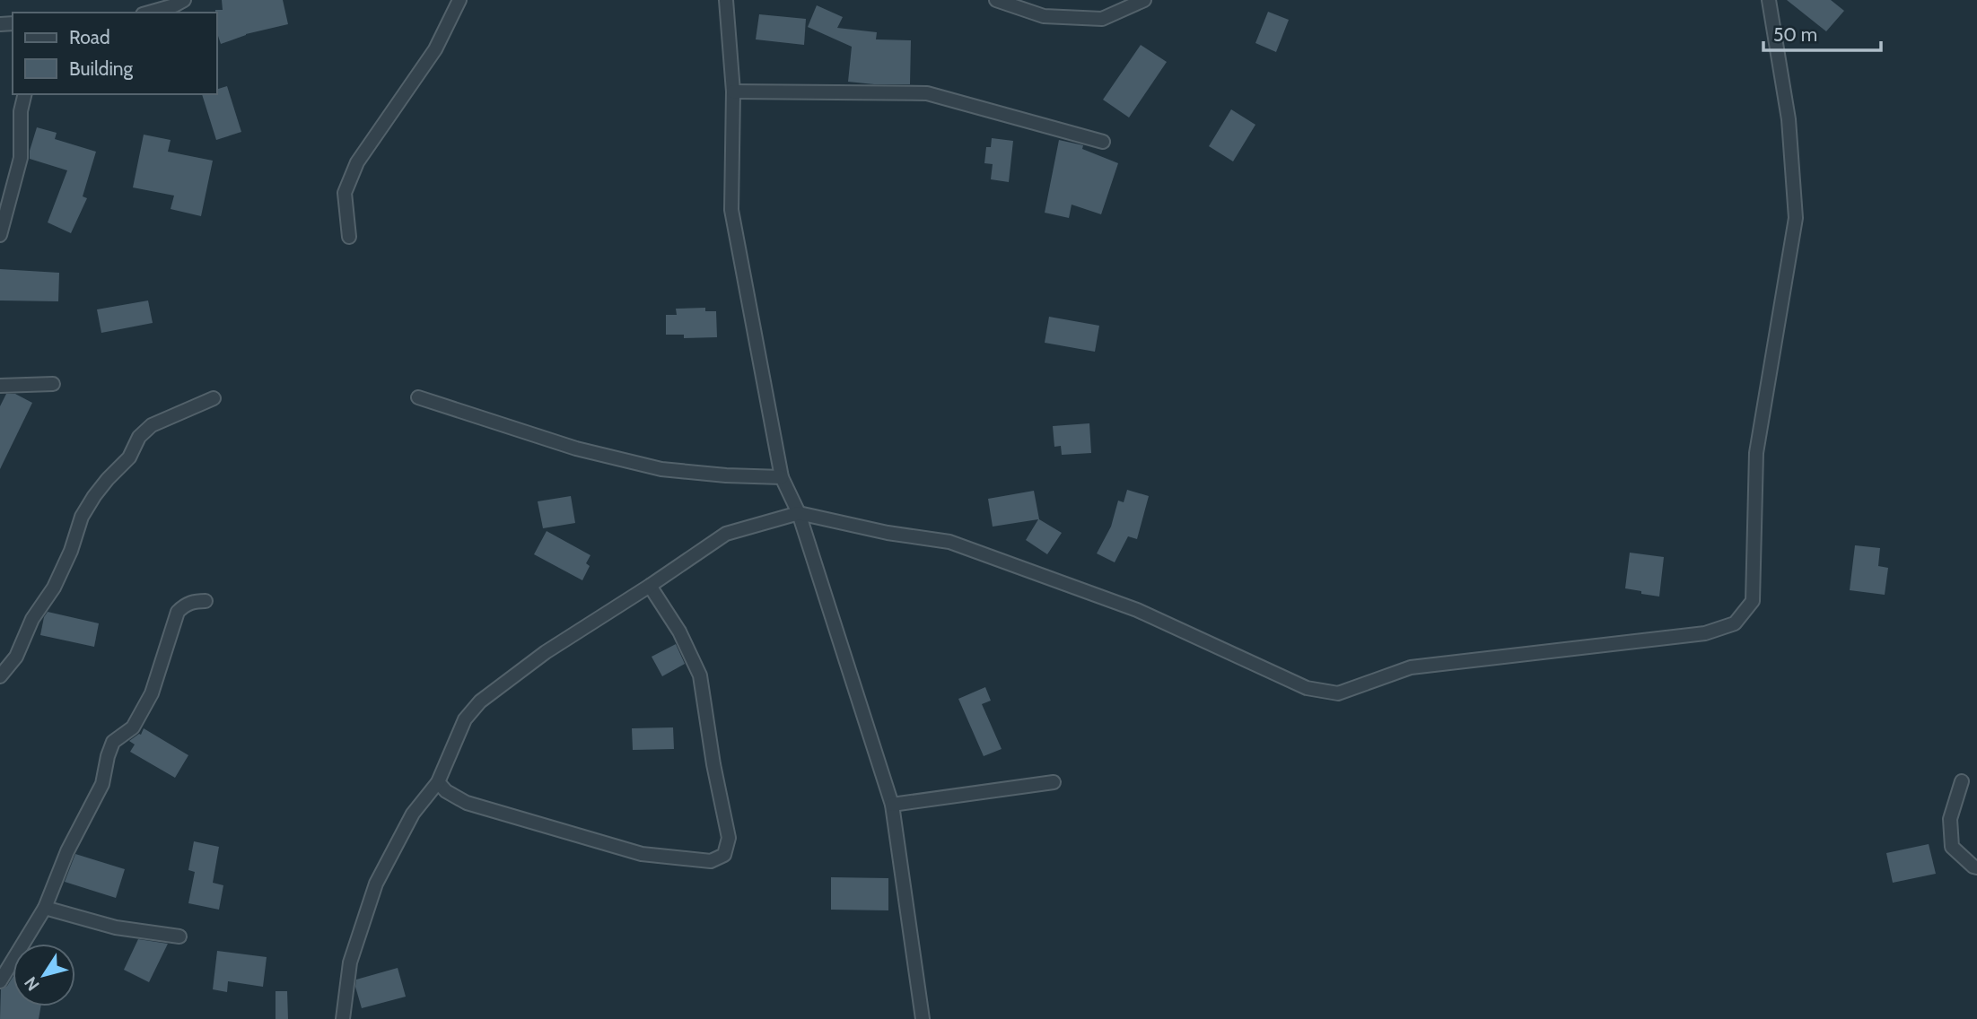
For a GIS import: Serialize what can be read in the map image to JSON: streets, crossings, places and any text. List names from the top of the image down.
{
  "legend": ["Road", "Building"],
  "scale_bar": "50 m",
  "north": "bottom left"
}
